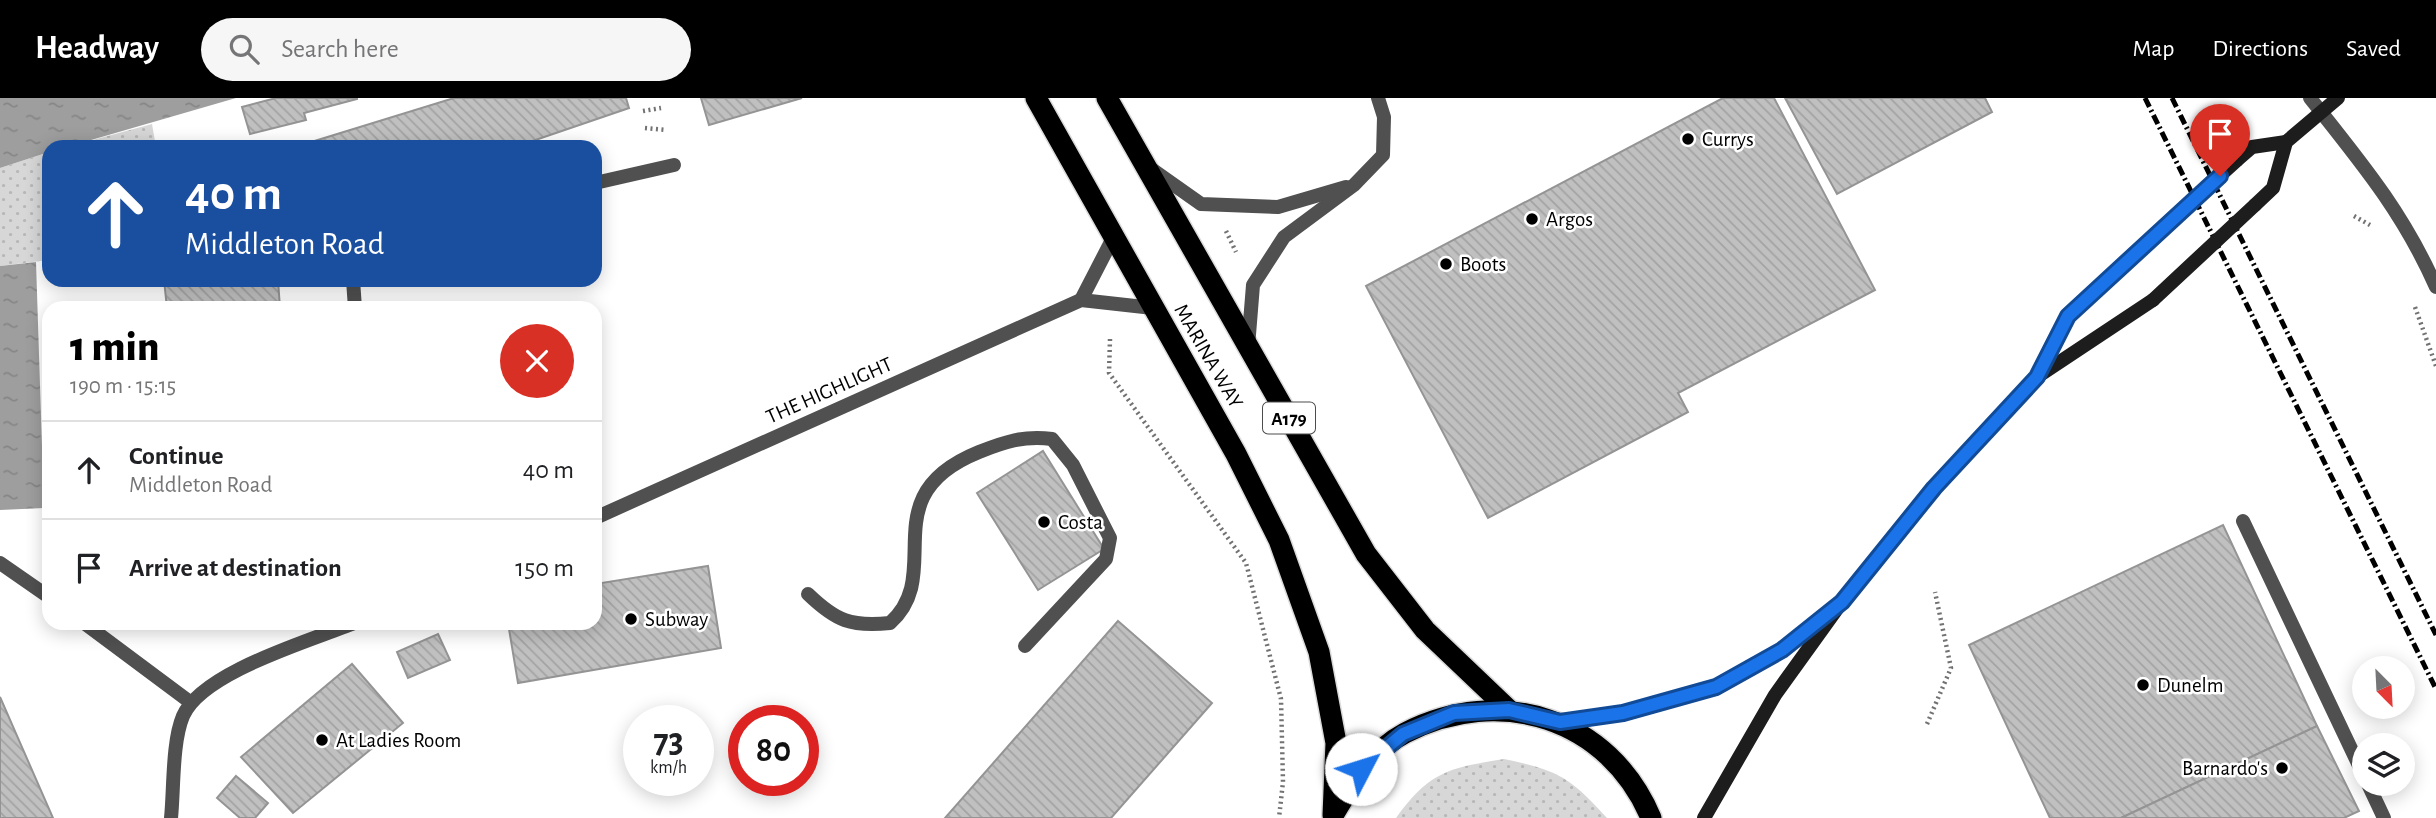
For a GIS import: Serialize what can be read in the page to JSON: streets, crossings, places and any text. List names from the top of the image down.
{
  "streets": {
    "highway": ["MARINA WAY", "A179"],
    "street": ["THE HIGHLIGHT"]
  },
  "crossings": [
    ["MARINA WAY", "THE HIGHLIGHT"]
  ],
  "places": [
    "Currys",
    "Argos",
    "Boots",
    "Costa",
    "Subway",
    "Dunelm",
    "At Ladies Room",
    "Barnardo's"
  ],
  "north": "bottom right",
  "page": {
    "header": "Headway",
    "search": "Search here",
    "nav": ["Map", "Directions", "Saved"],
    "turn": ["40 m", "Middleton Road"],
    "heading": ["1 min", "190 m · 15:15"],
    "list": [
      {
        "name": "Continue",
        "note": "Middleton Road",
        "value": "40 m"
      },
      {
        "name": "Arrive at destination",
        "value": "150 m"
      }
    ],
    "speed": "73 km/h",
    "limit": "80"
  }
}
